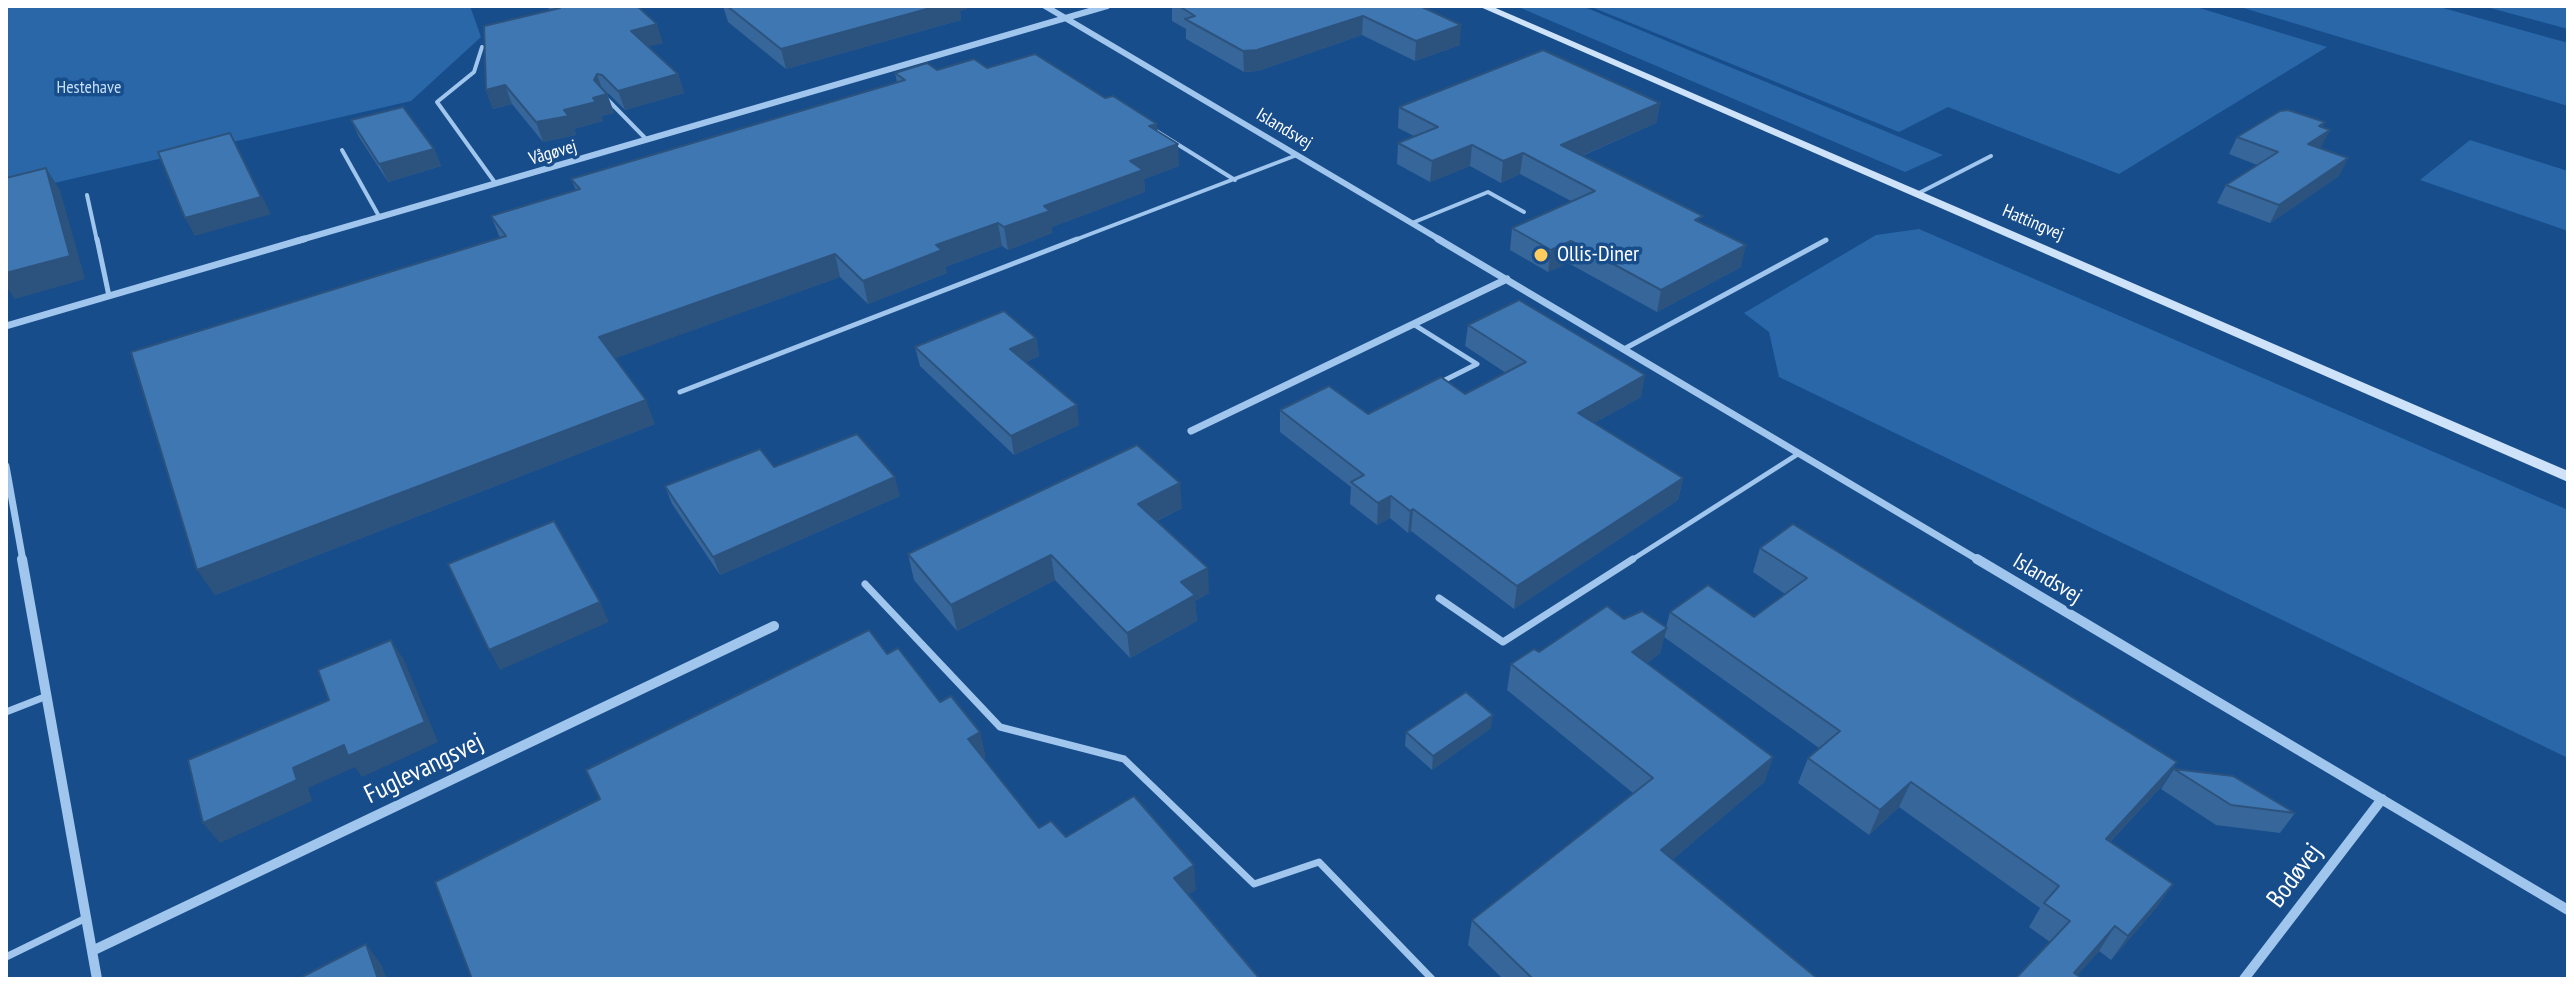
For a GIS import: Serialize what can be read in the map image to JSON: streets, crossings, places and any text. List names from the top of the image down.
{
  "streets": {
    "street": [
      "Islandsvej",
      "Vågøvej",
      "Hattingvej",
      "Fuglevangsvej",
      "Bodøvej"
    ]
  },
  "crossings": [
    ["Islandsvej", "Vågøvej"],
    ["Islandsvej", "Bodøvej"]
  ],
  "parks": ["Hestehave"],
  "places": ["Ollis-Diner"]
}
